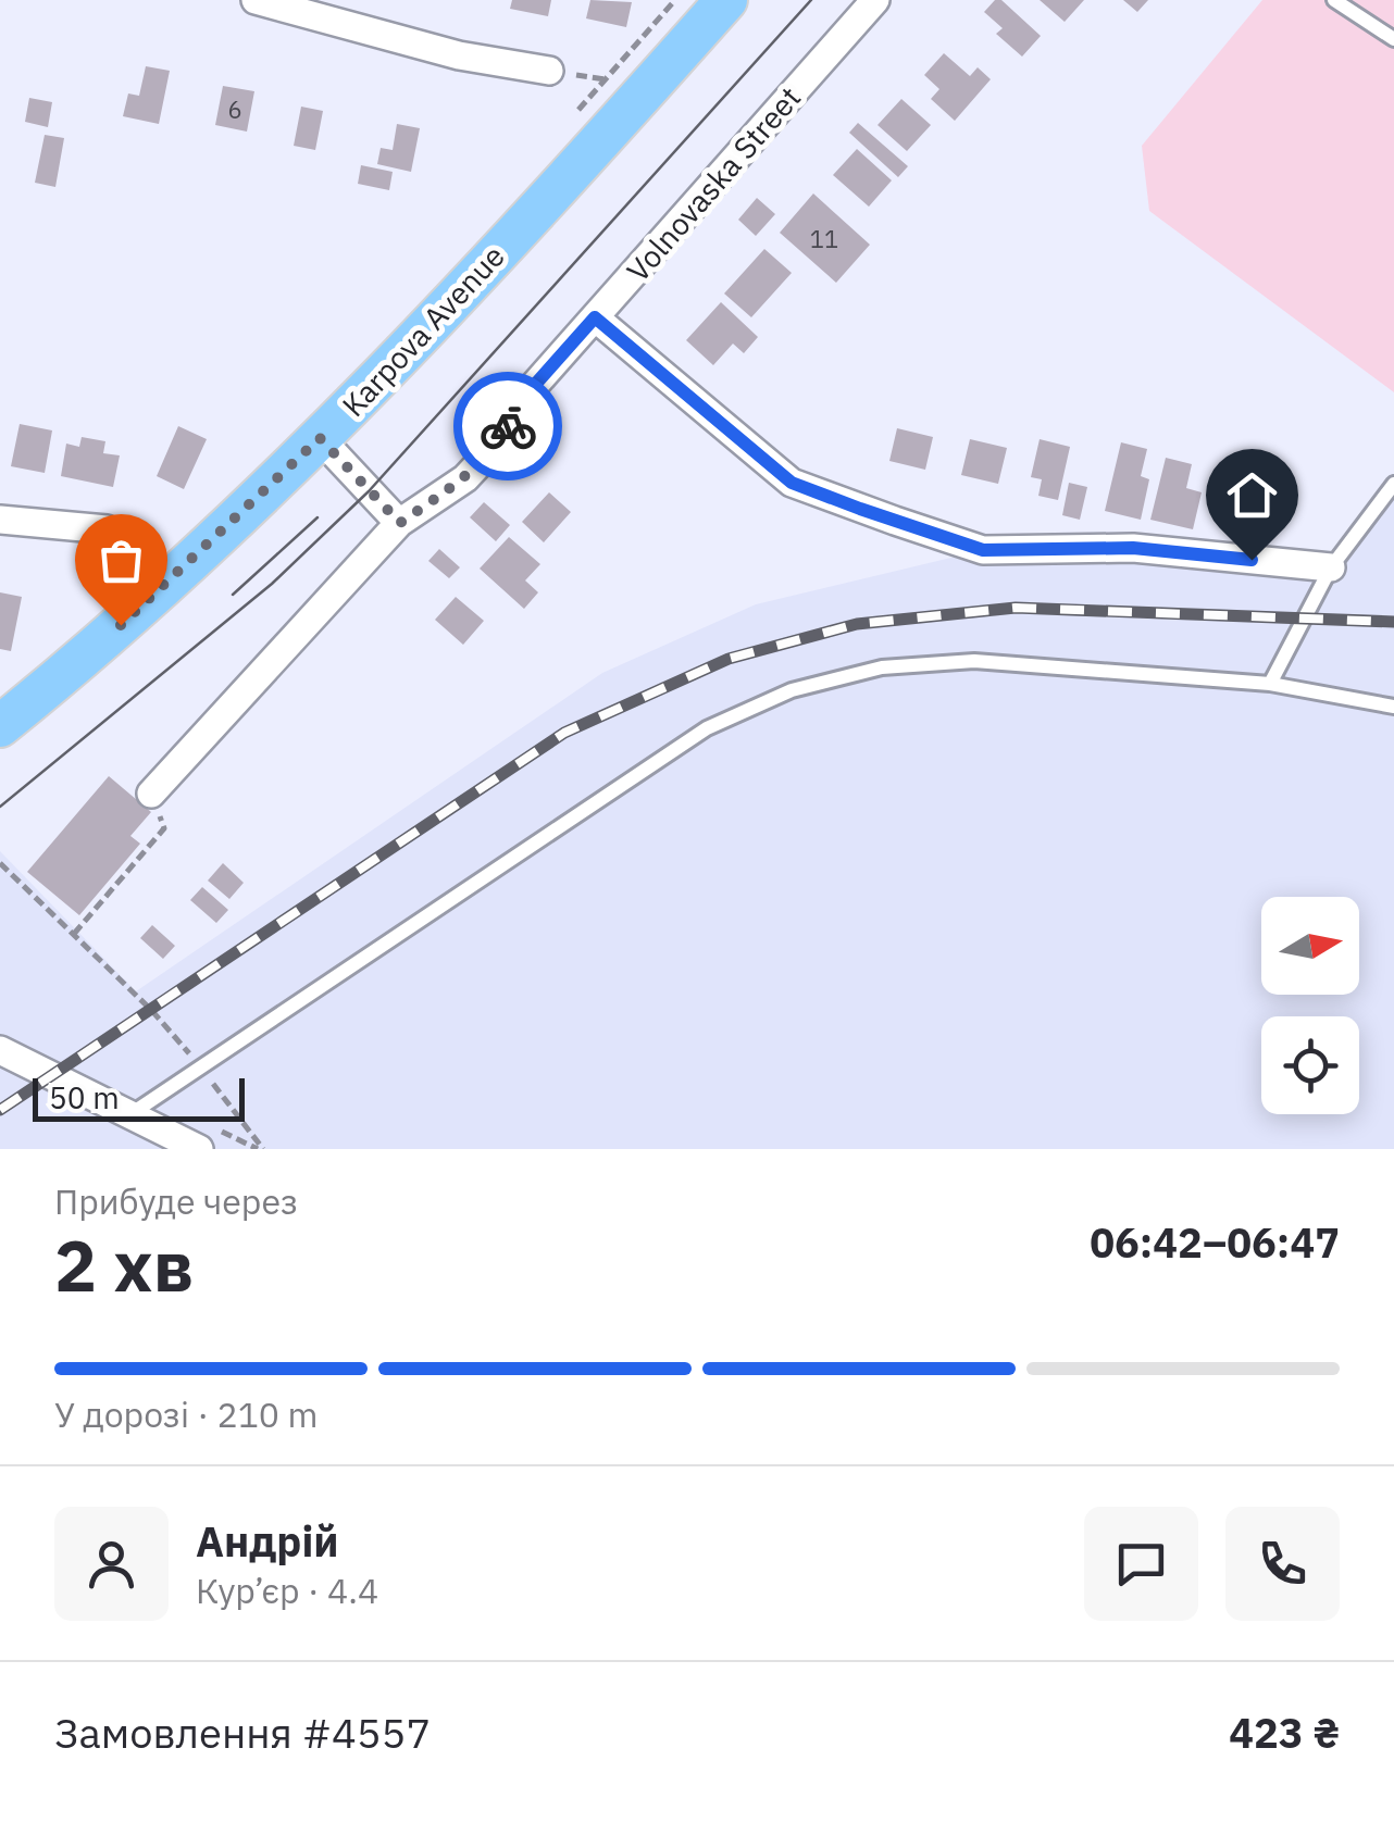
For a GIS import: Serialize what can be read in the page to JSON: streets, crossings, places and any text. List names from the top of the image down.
{
  "streets": {
    "main road": ["Karpova Avenue"],
    "street": ["Volnovaska Street"]
  },
  "house_numbers": ["6", "11"],
  "scale_bar": "50 m",
  "north": "right",
  "page": {
    "scale": "50 m",
    "heading": ["2 хв", "Прибуде через", "06:42–06:47"],
    "panel": [
      "Андрій",
      "Кур’єр · 4.4",
      "Замовлення #4557",
      "423 ₴"
    ],
    "bar": "У дорозі · 210 m"
  }
}
